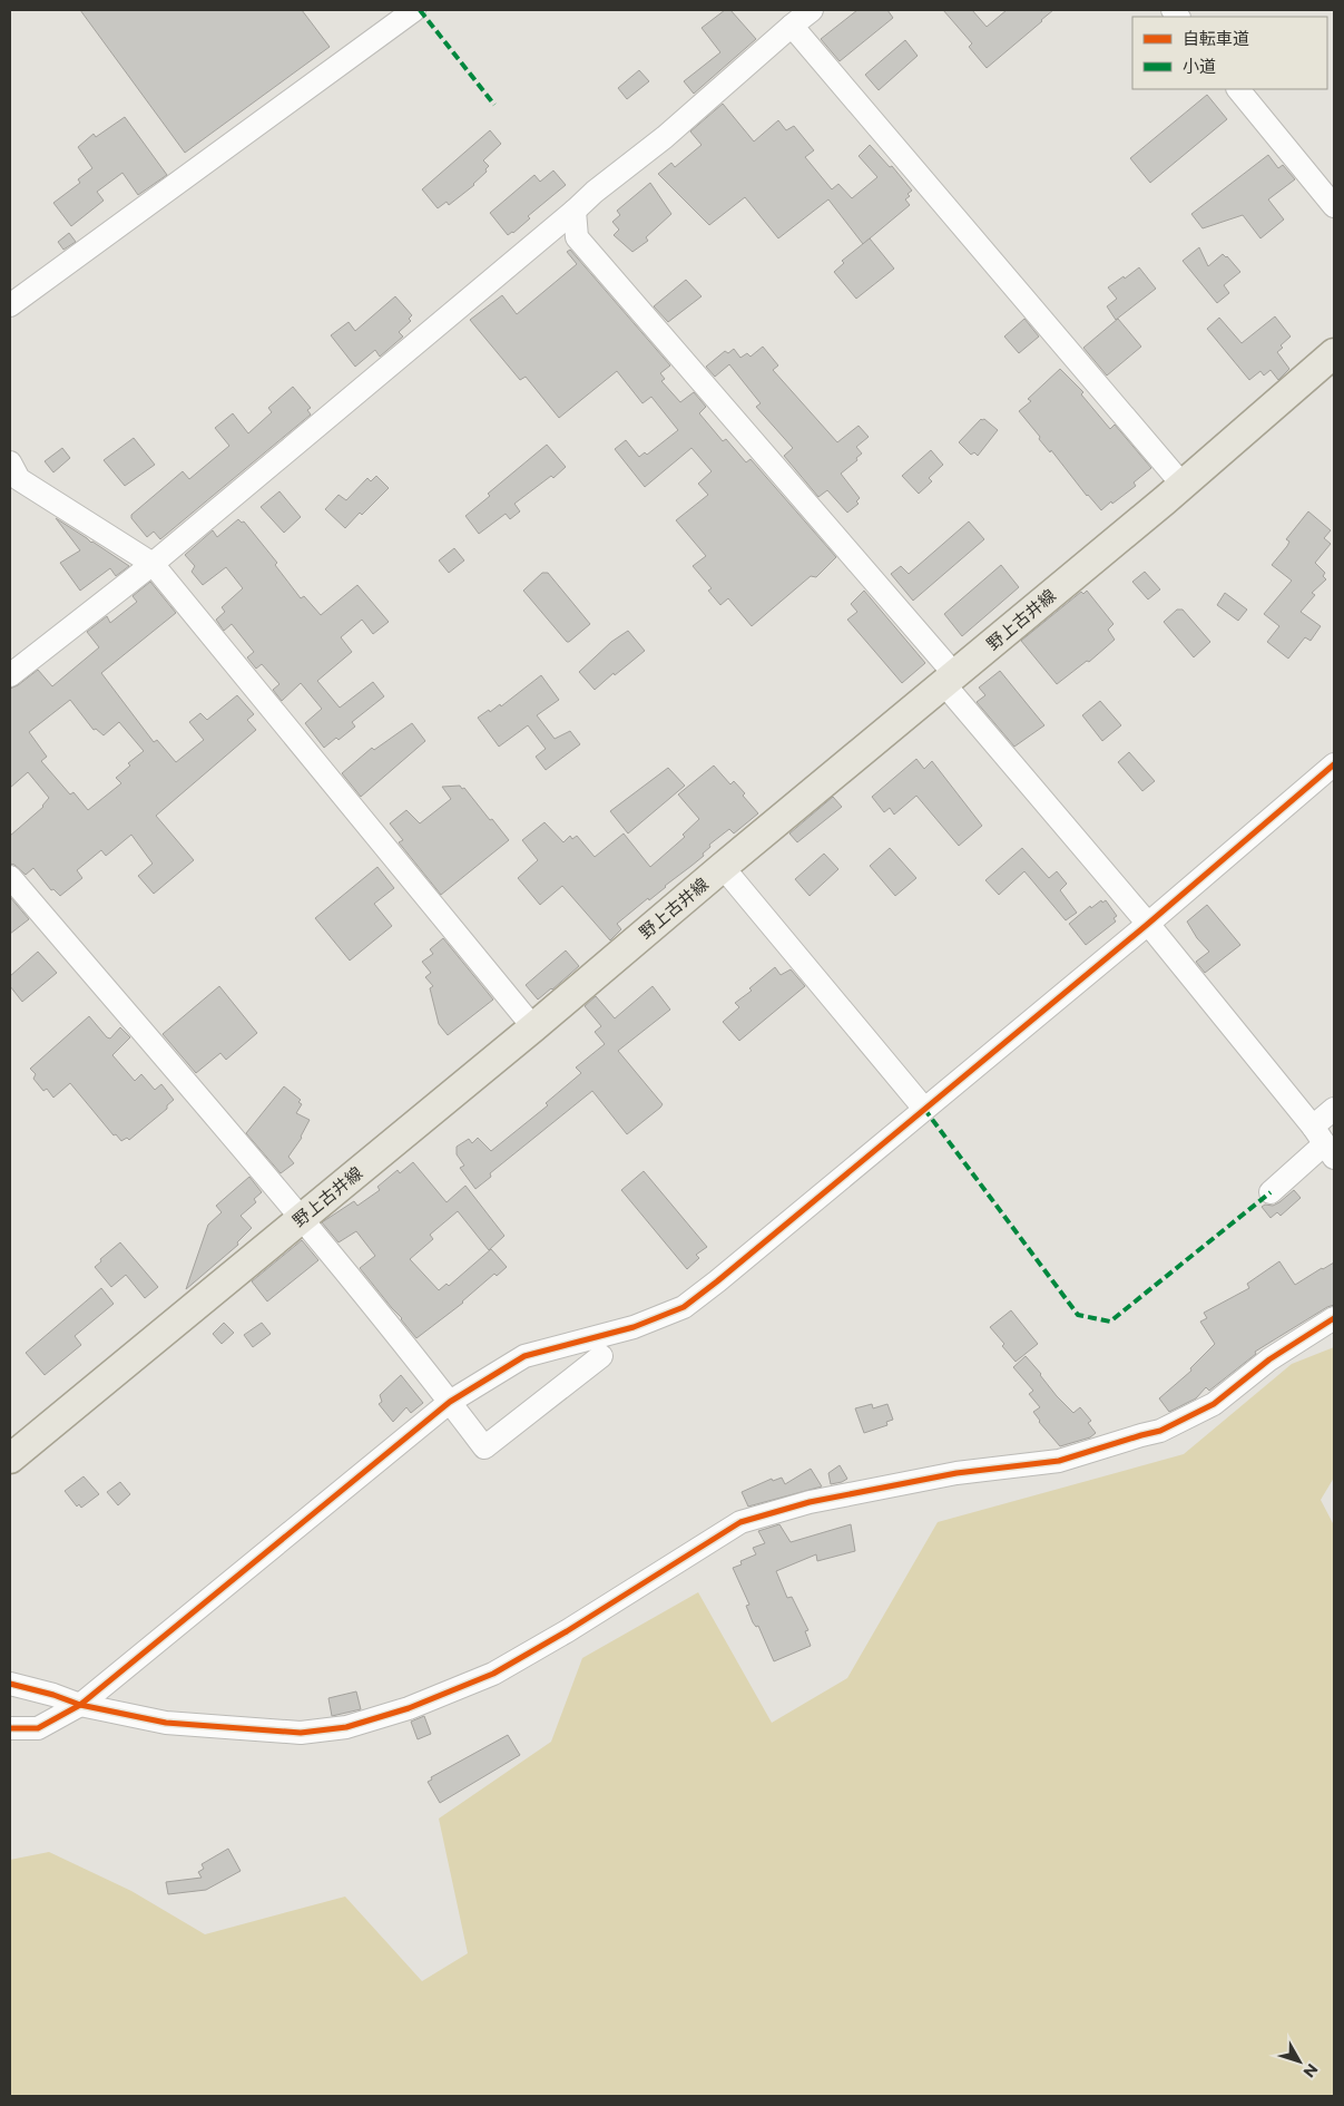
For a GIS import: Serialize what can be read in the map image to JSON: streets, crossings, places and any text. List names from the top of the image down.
{
  "streets": {
    "main road": ["野上古井線"]
  },
  "legend": ["自転車道", "小道"],
  "north": "bottom right"
}
